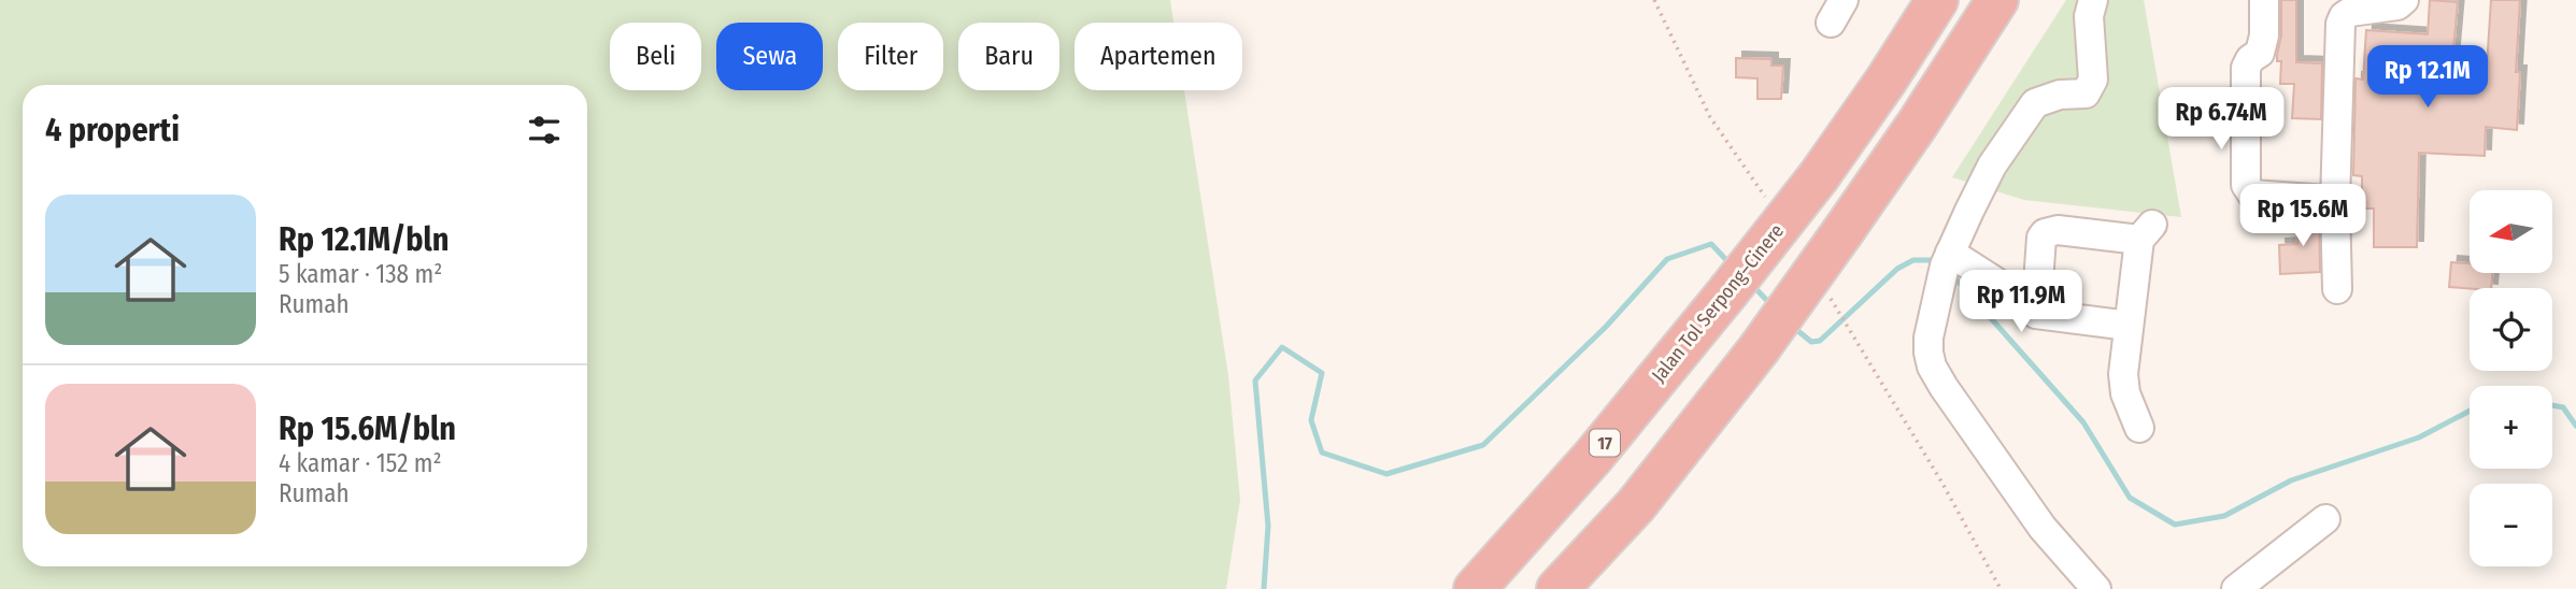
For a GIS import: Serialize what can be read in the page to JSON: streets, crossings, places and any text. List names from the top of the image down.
{
  "streets": {
    "highway": ["Jalan Tol Serpong–Cinere", "17"]
  },
  "north": "left",
  "page": {
    "chip": [
      "Beli",
      "Sewa",
      "Filter",
      "Baru",
      "Apartemen"
    ],
    "price": [
      "Rp 12.1M",
      "Rp 6.74M",
      "Rp 15.6M",
      "Rp 11.9M"
    ],
    "heading": "4 properti",
    "list": [
      {
        "name": "Rp 12.1M/bln",
        "note": "5 kamar · 138 m² · Rumah"
      },
      {
        "name": "Rp 15.6M/bln",
        "note": "4 kamar · 152 m² · Rumah"
      }
    ],
    "map_buttons": ["+", "−"]
  }
}
